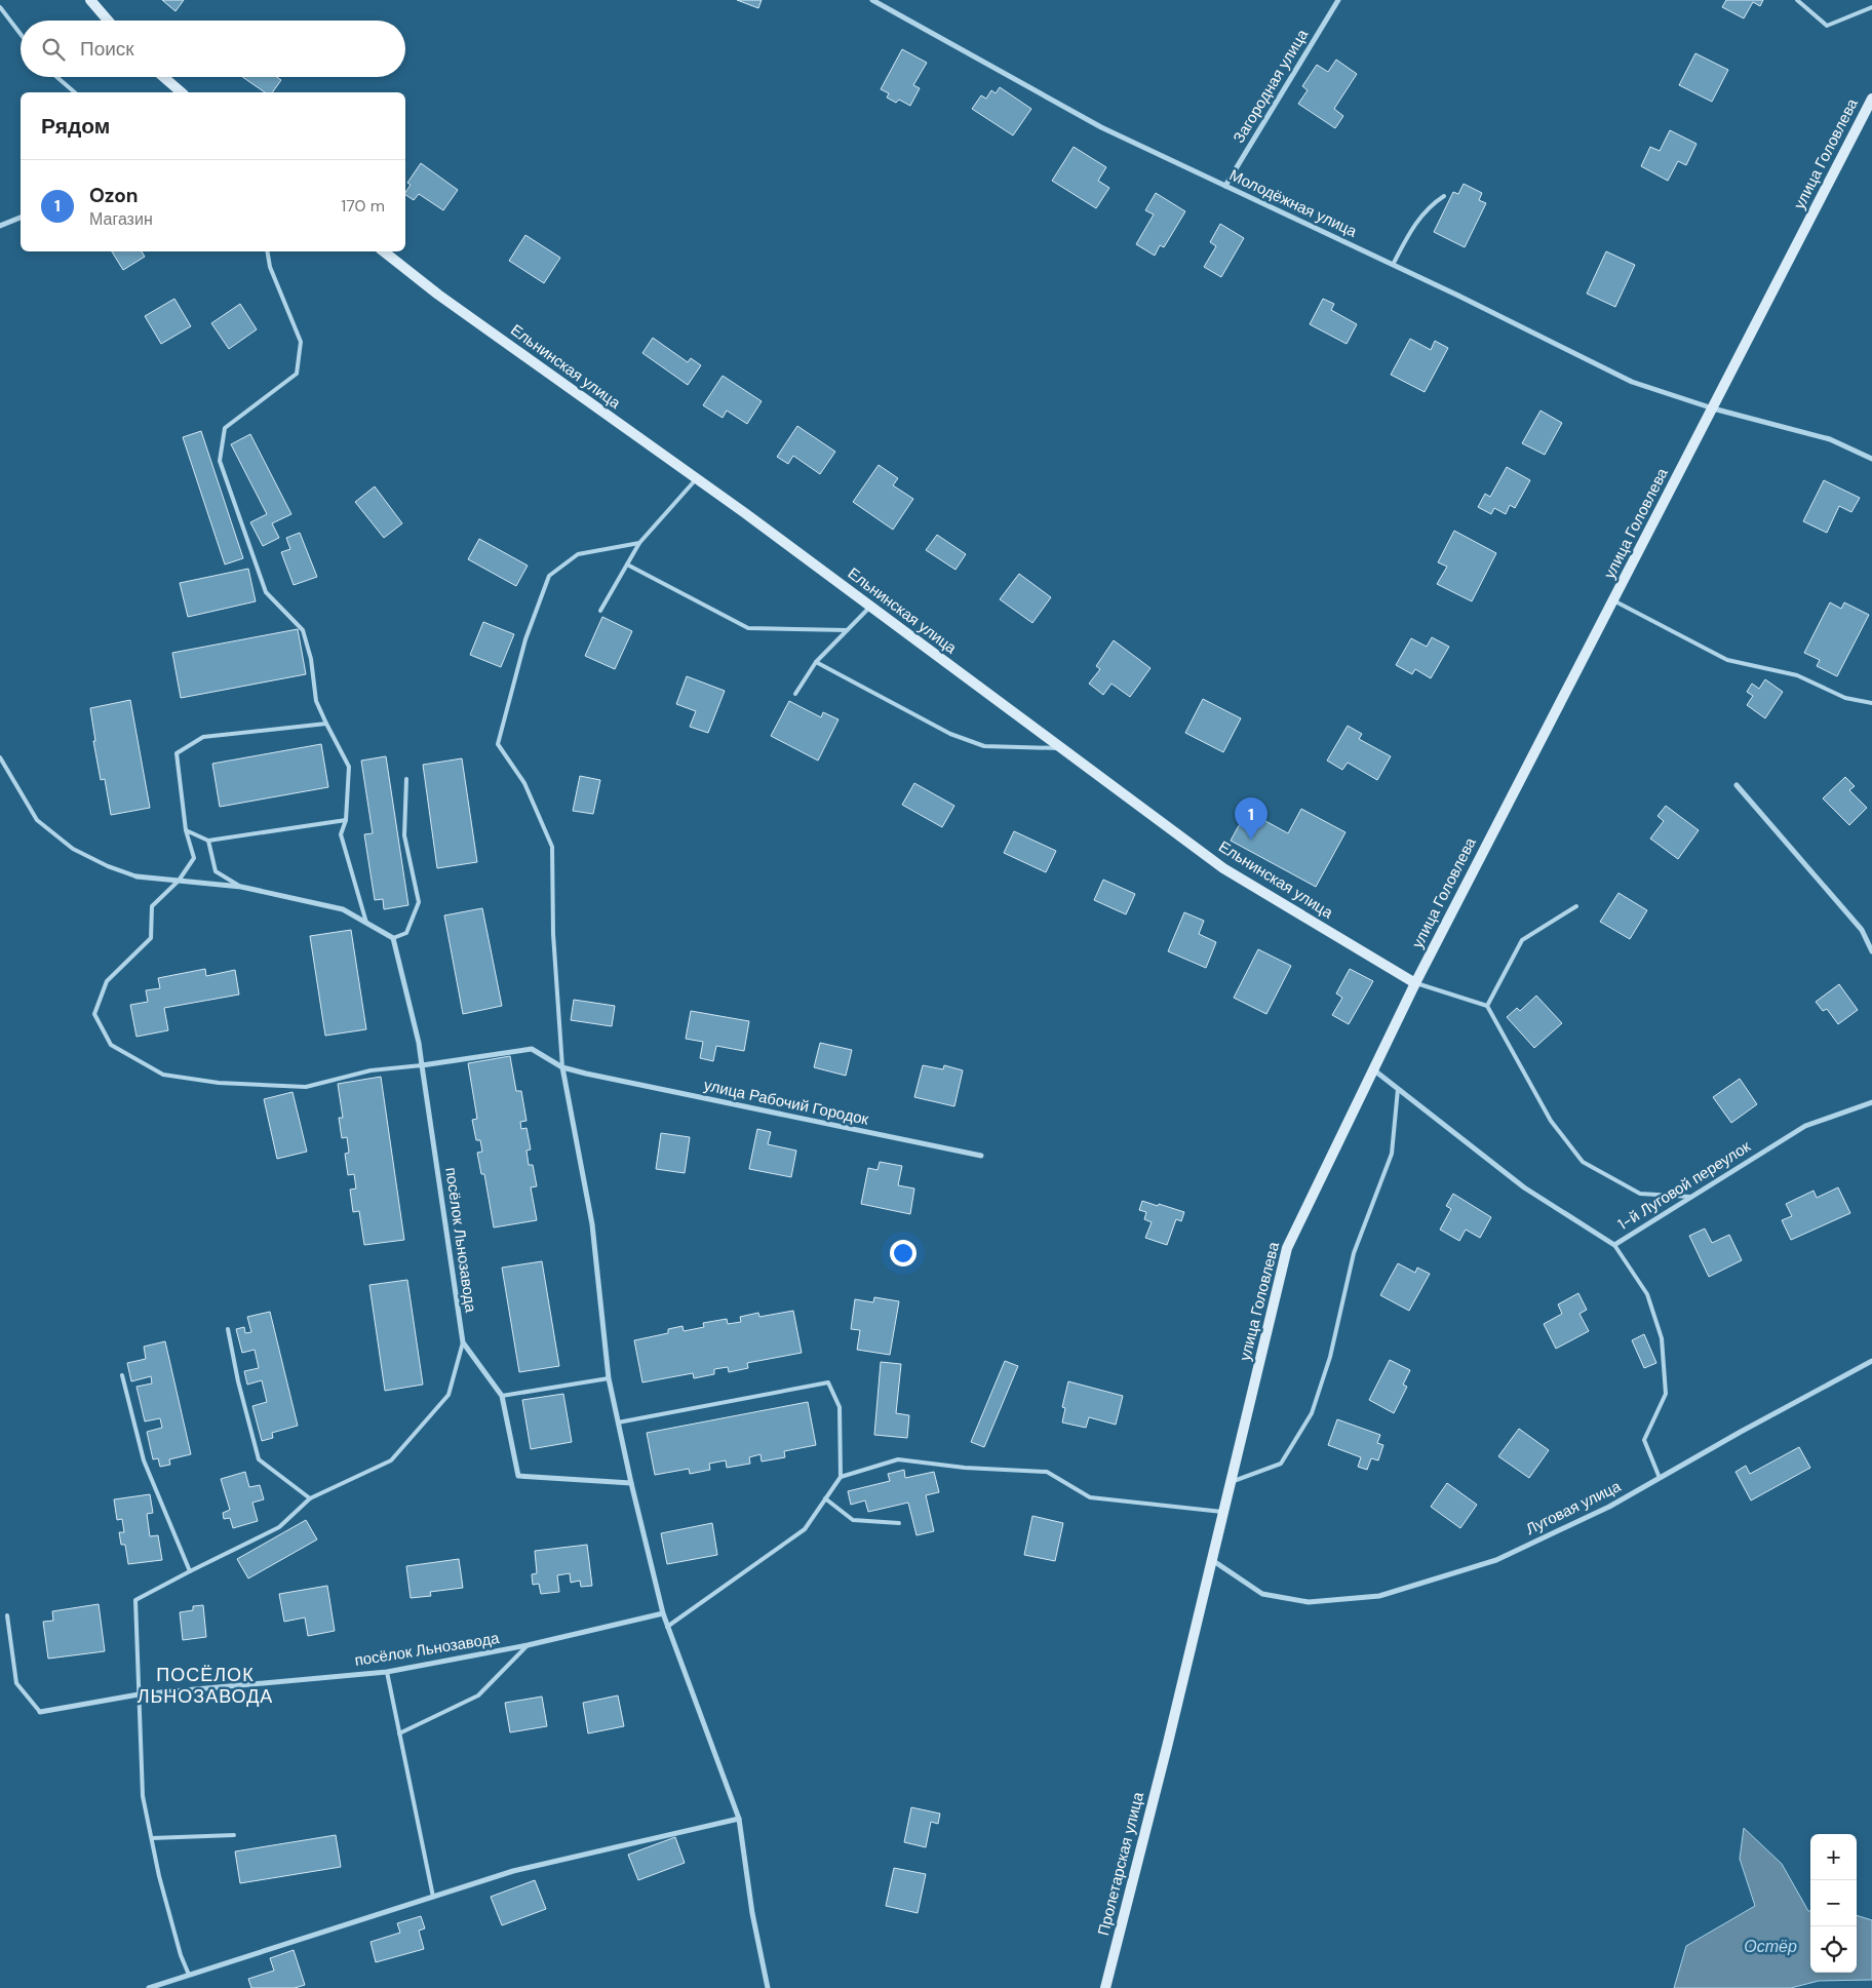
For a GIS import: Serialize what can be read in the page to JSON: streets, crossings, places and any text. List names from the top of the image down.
{
  "streets": {
    "main road": ["улица Головлева", "Ельнинская улица", "Пролетарская улица"],
    "street": [
      "Загородная улица",
      "Молодёжная улица",
      "улица Рабочий Городок",
      "1-й Луговой переулок",
      "посёлок Льнозавода",
      "Луговая улица"
    ]
  },
  "crossings": [
    ["Загородная улица", "Молодёжная улица"],
    ["улица Головлева", "Молодёжная улица"],
    ["улица Головлева", "Ельнинская улица"],
    ["улица Головлева", "1-й Луговой переулок"],
    ["улица Головлева", "Луговая улица"],
    ["улица Головлева", "Пролетарская улица"],
    ["улица Рабочий Городок", "посёлок Льнозавода"]
  ],
  "districts": ["ПОСЁЛОК ЛЬНОЗАВОДА"],
  "water": ["Остёр"],
  "page": {
    "search": "Поиск",
    "heading": "Рядом",
    "list": [
      {
        "mark": "1",
        "name": "Ozon",
        "note": "Магазин",
        "value": "170 m"
      }
    ],
    "pins": "1",
    "map_buttons": ["+", "−"]
  }
}
